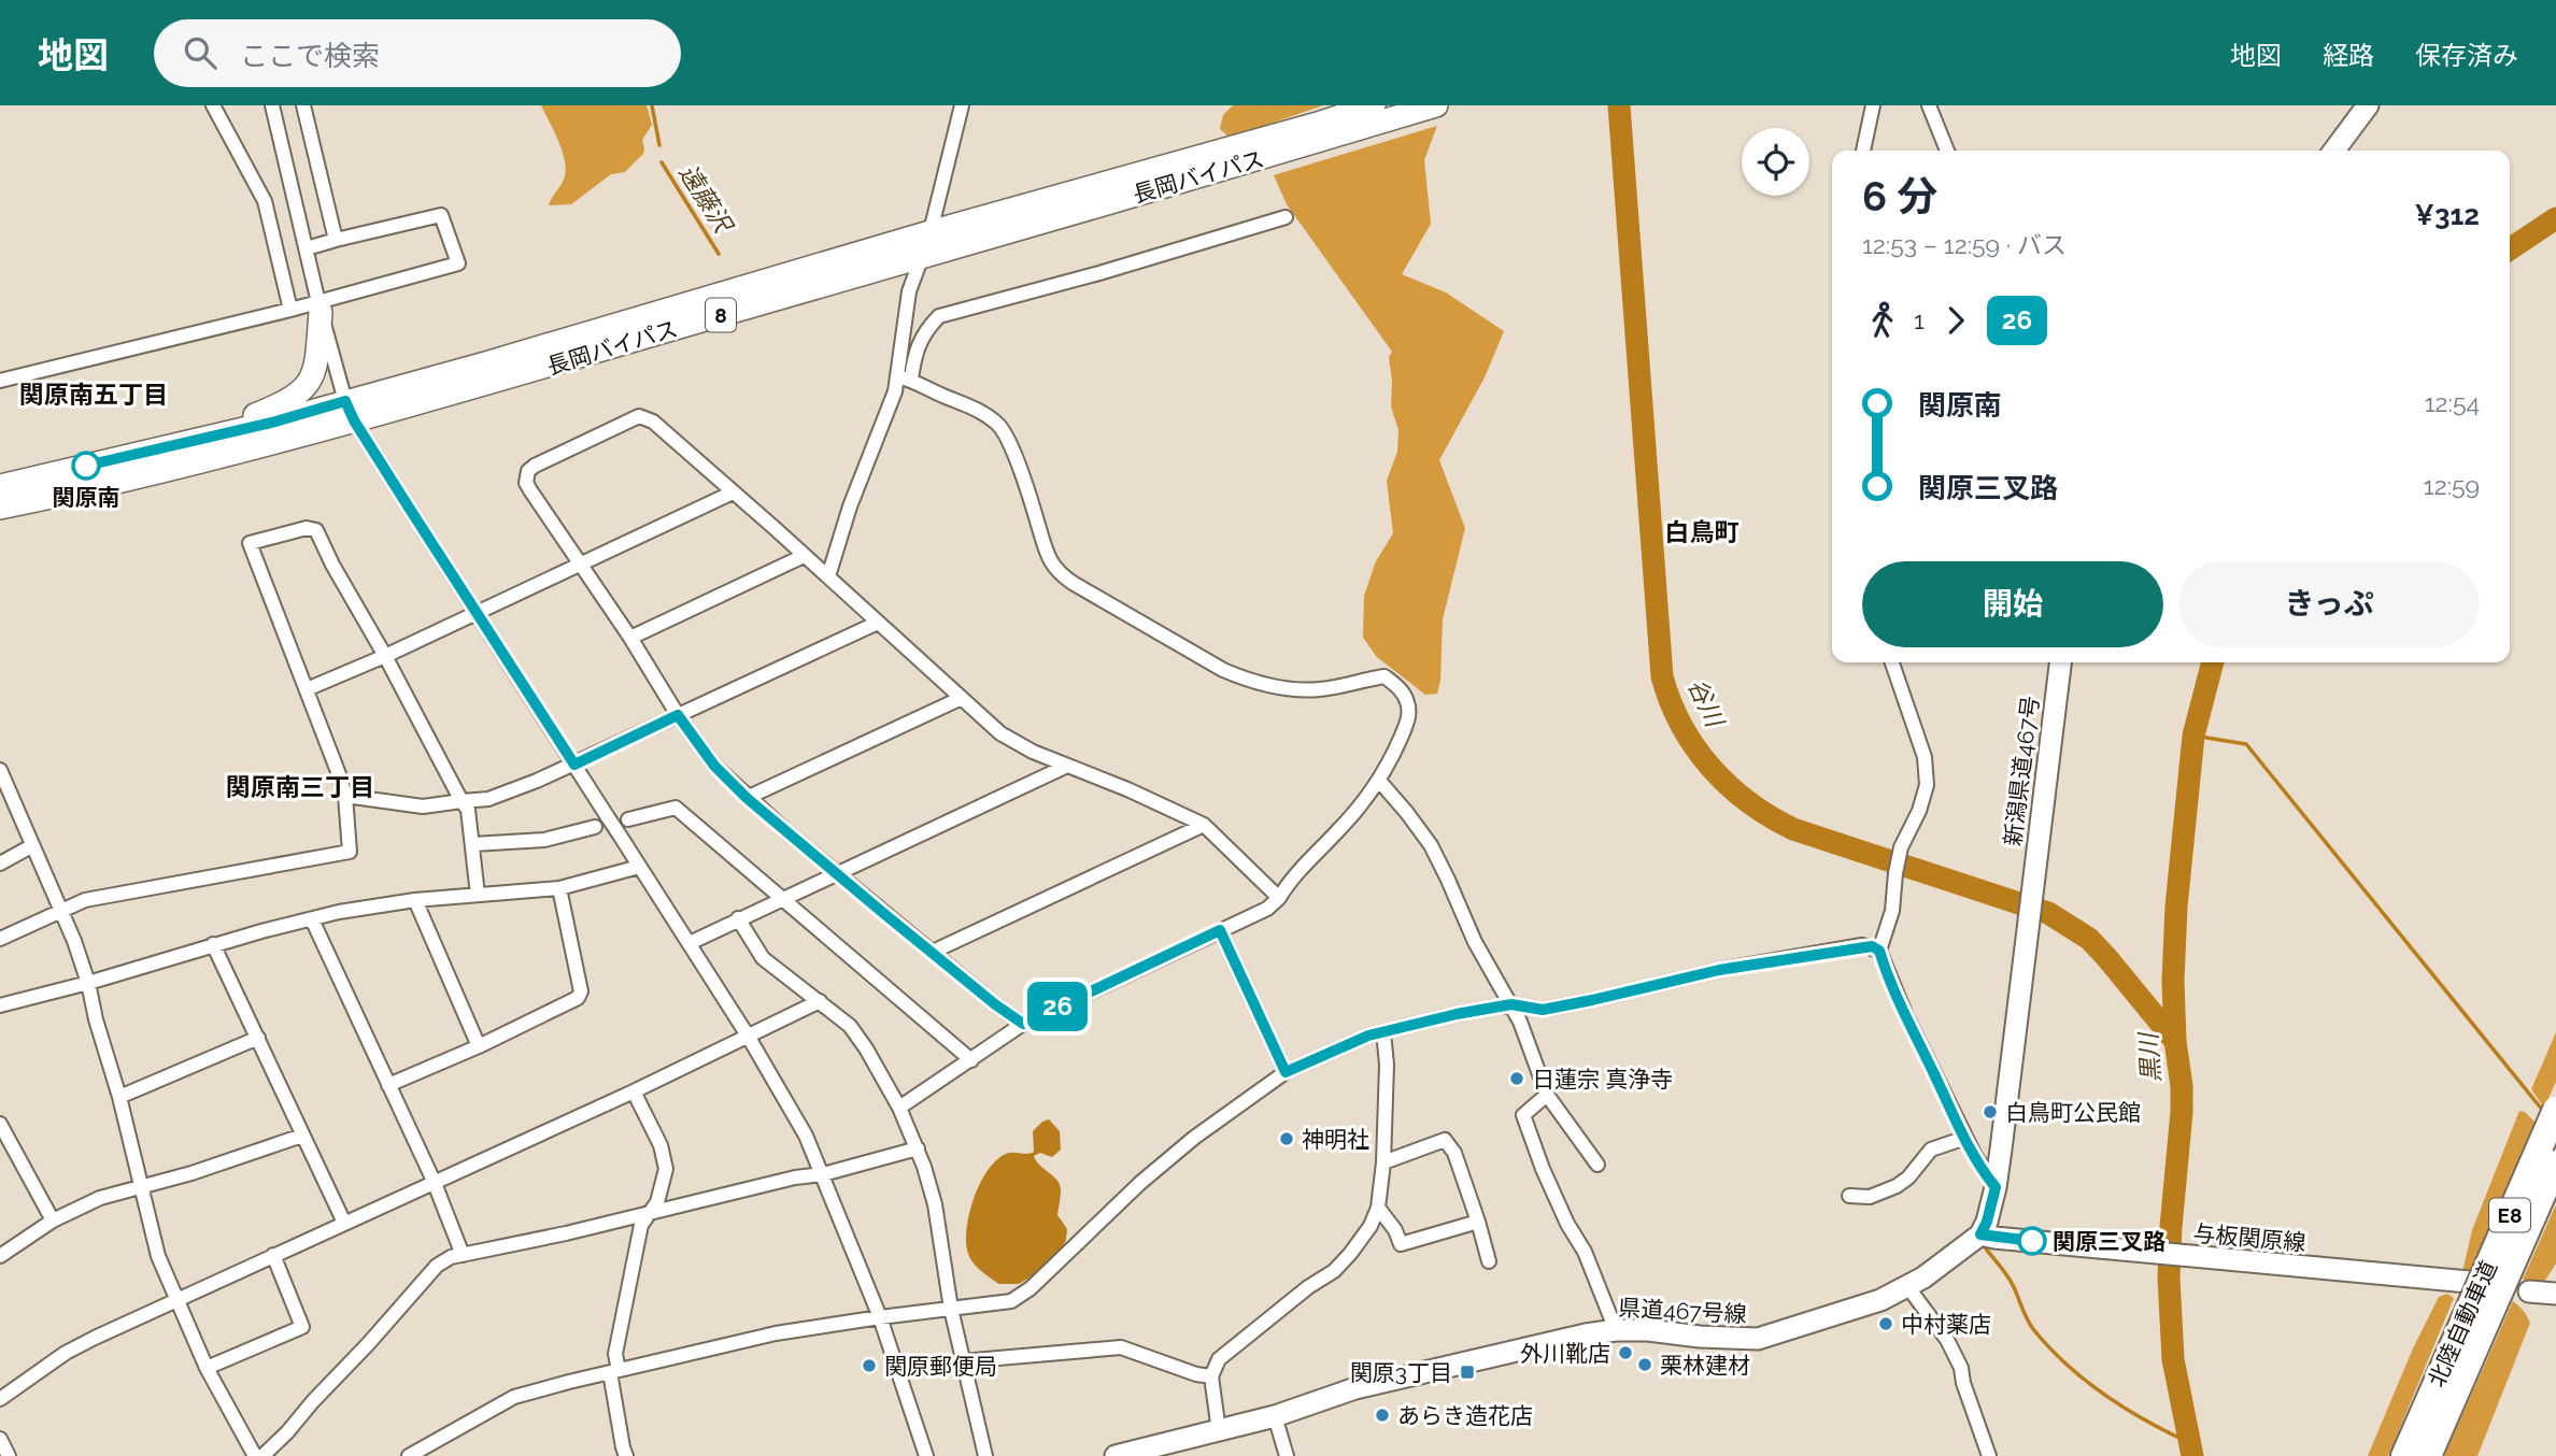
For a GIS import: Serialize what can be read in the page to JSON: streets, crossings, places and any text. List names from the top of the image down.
{
  "streets": {
    "highway": [
      "長岡バイパス",
      "8",
      "E8",
      "北陸自動車道"
    ],
    "main road": ["新潟県道467号", "与板関原線", "県道467号線"]
  },
  "crossings": [
    ["与板関原線", "県道467号線"]
  ],
  "districts": ["関原南五丁目", "白鳥町", "関原南三丁目"],
  "water": ["遠藤沢", "谷川", "黒川"],
  "places": {
    "other": [
      "関原南",
      "日蓮宗 真浄寺",
      "白鳥町公民館",
      "神明社",
      "関原三叉路",
      "中村薬店",
      "外川靴店",
      "栗林建材",
      "関原郵便局",
      "あらき造花店"
    ],
    "transit": ["関原3丁目"]
  },
  "lines": ["bus line 26"],
  "page": {
    "header": "地図",
    "search": "ここで検索",
    "nav": ["地図", "経路", "保存済み"],
    "on_map": "26",
    "heading": ["6 分", "12:53 – 12:59 · バス", "¥312"],
    "legs": ["1", "26"],
    "list": [
      {
        "name": "関原南",
        "value": "12:54"
      },
      {
        "name": "関原三叉路",
        "value": "12:59"
      }
    ],
    "buttons": ["開始", "きっぷ"]
  }
}
